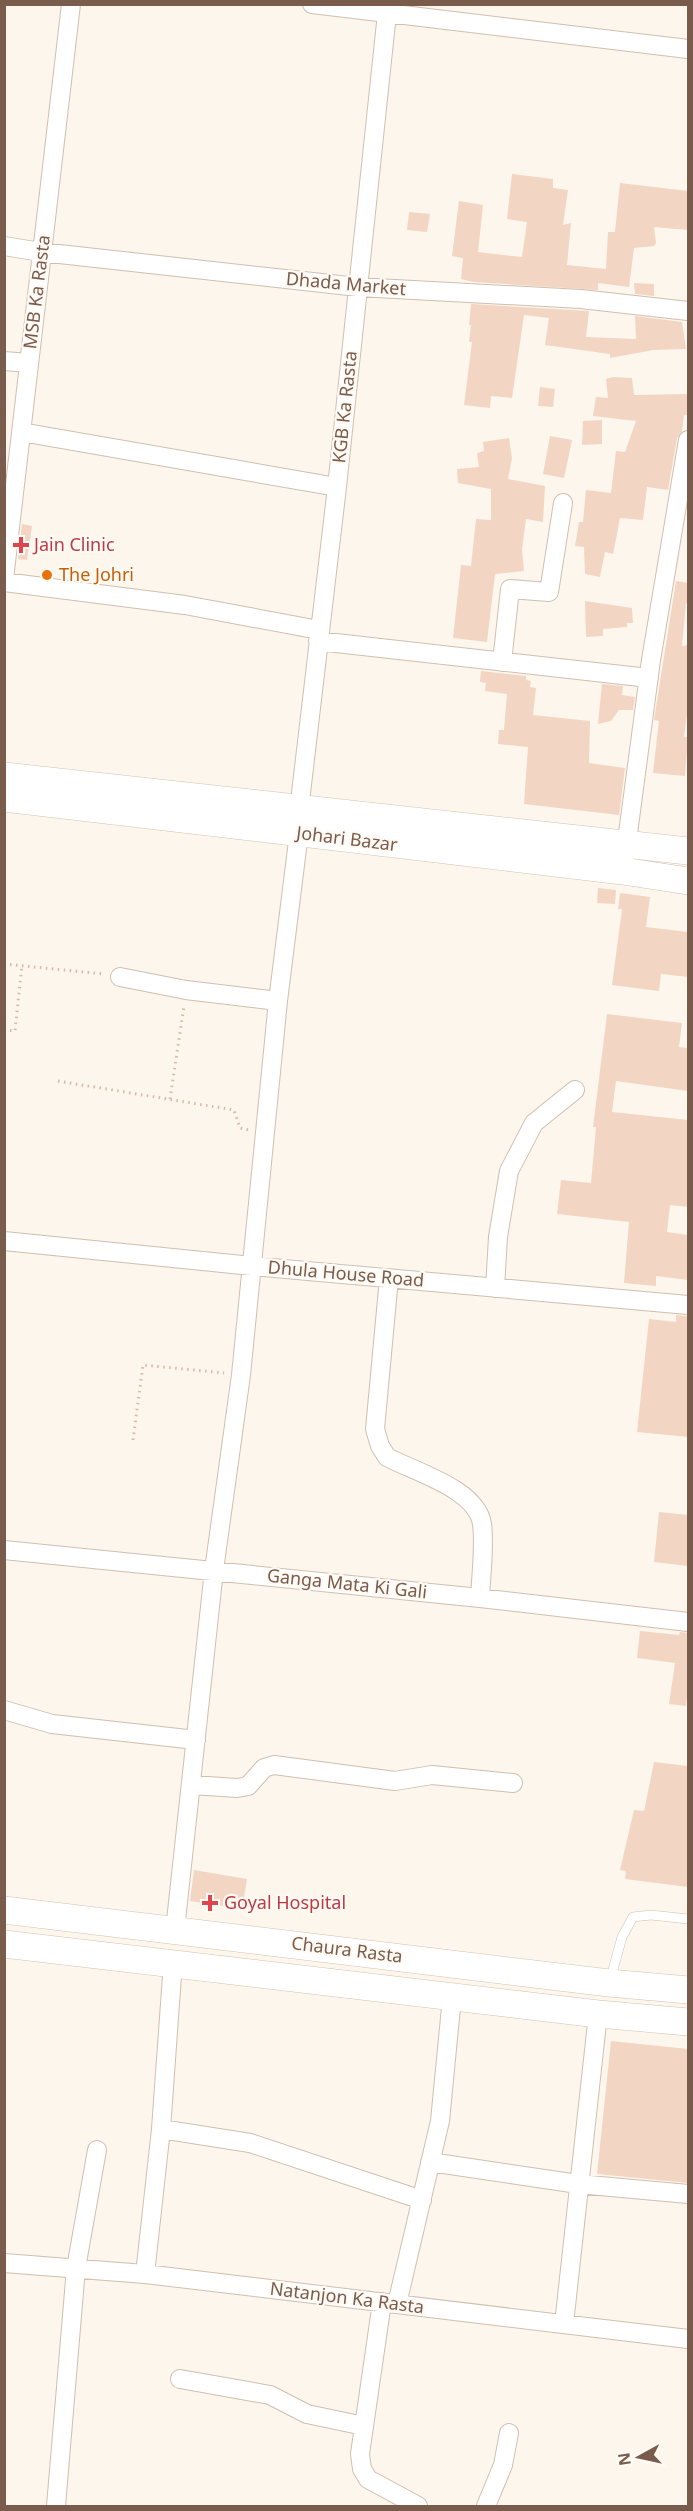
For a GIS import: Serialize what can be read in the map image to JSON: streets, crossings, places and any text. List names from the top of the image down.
{
  "streets": {
    "street": [
      "Dhada Market",
      "MSB Ka Rasta",
      "KGB Ka Rasta",
      "Johari Bazar",
      "Dhula House Road",
      "Ganga Mata Ki Gali",
      "Chaura Rasta",
      "Natanjon Ka Rasta"
    ]
  },
  "crossings": [
    ["Dhada Market", "MSB Ka Rasta"],
    ["Dhada Market", "KGB Ka Rasta"],
    ["KGB Ka Rasta", "Johari Bazar"],
    ["KGB Ka Rasta", "Dhula House Road"],
    ["KGB Ka Rasta", "Ganga Mata Ki Gali"],
    ["KGB Ka Rasta", "Chaura Rasta"]
  ],
  "places": {
    "health": ["Jain Clinic", "Goyal Hospital"],
    "other": ["The Johri"]
  },
  "north": "left"
}
